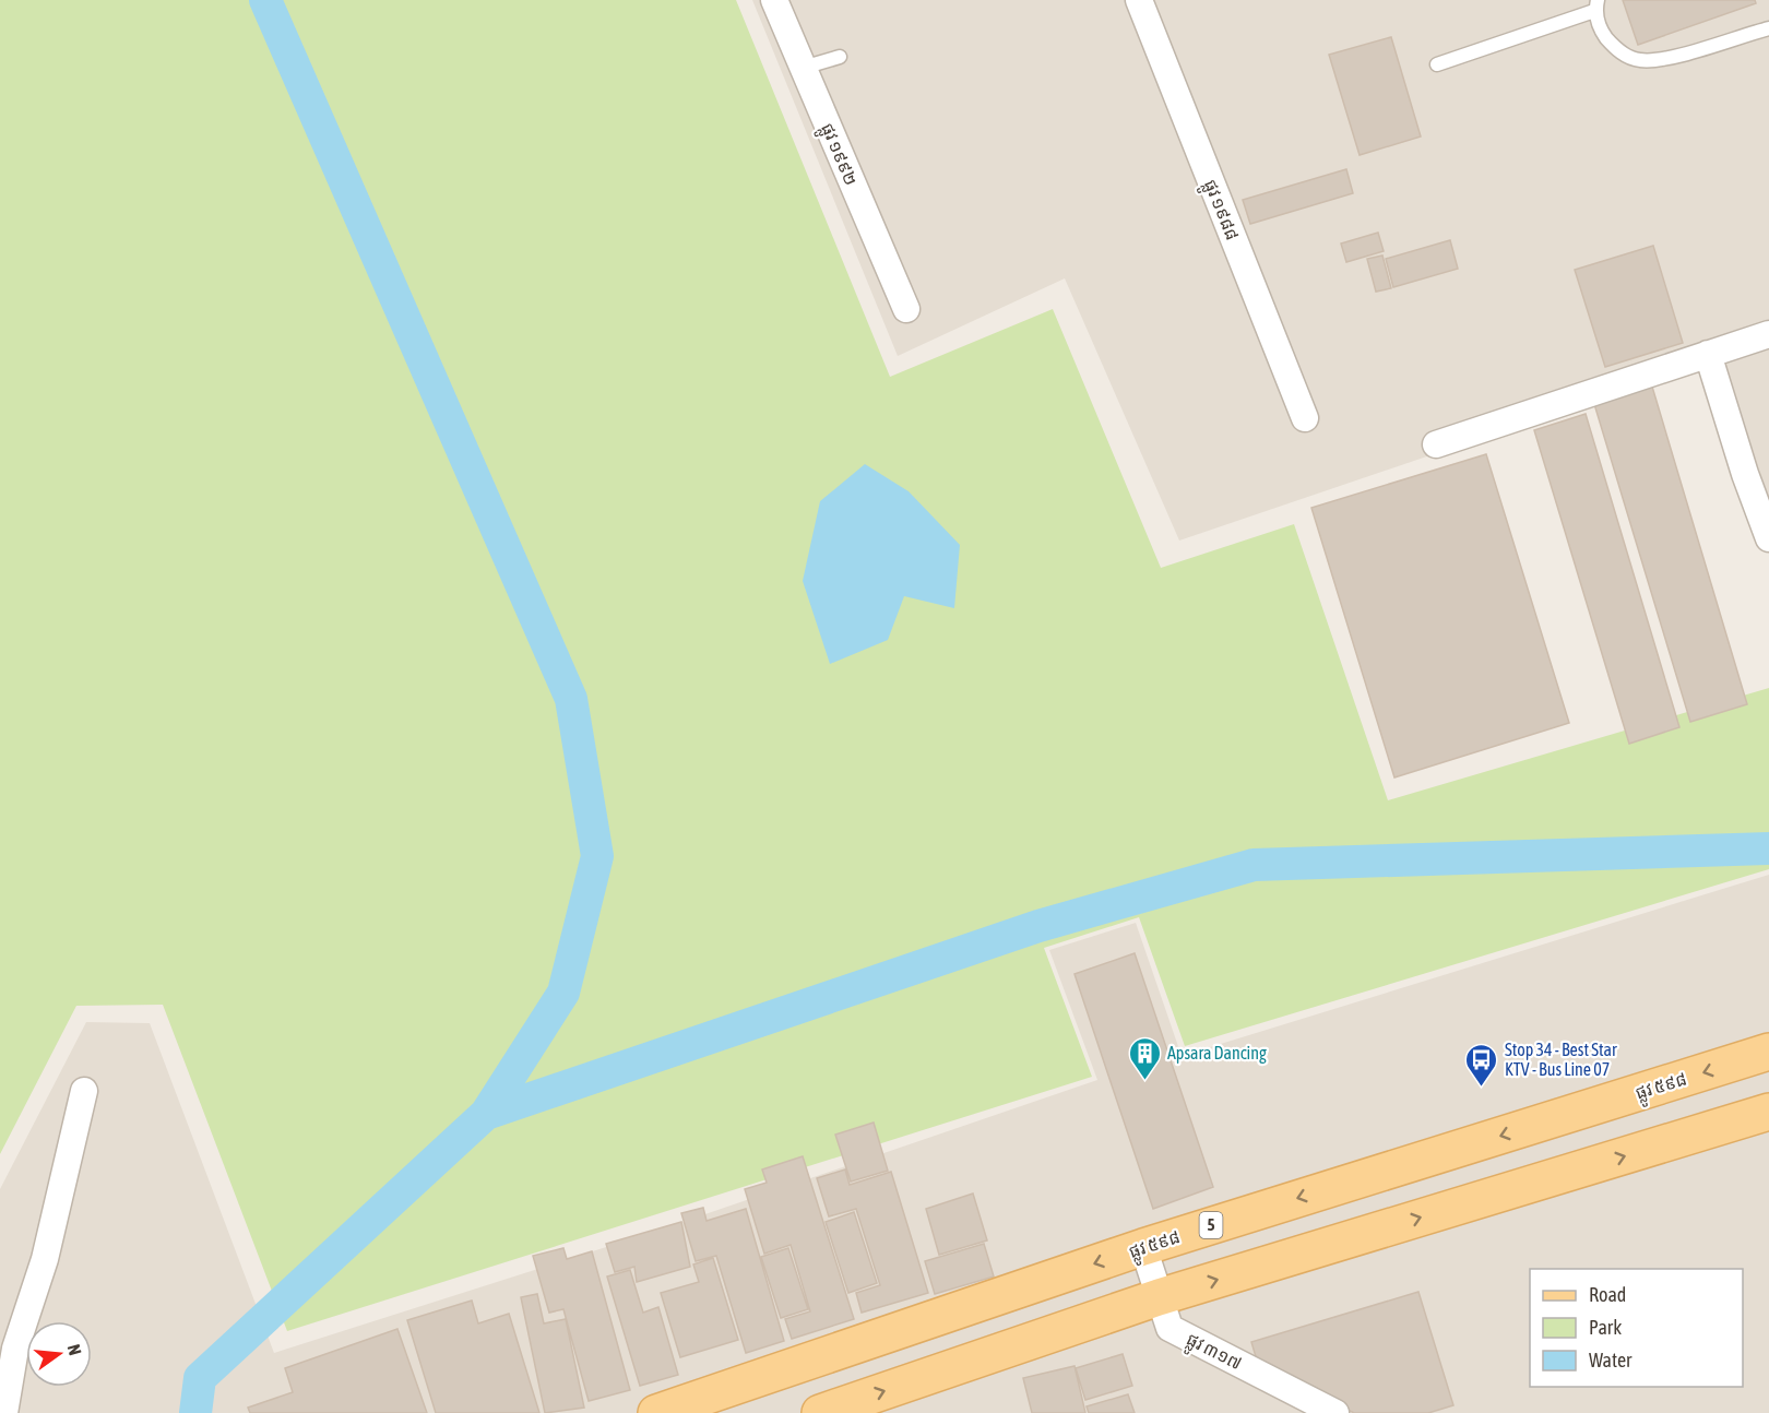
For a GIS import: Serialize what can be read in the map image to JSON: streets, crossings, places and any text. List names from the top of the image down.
{
  "streets": {
    "main road": ["ផ្លូវ ៥៩៨", "5"],
    "street": ["ផ្លូវ ១៩៩២", "ផ្លូវ ១៩៨៨", "ផ្លូវ ៣១៧"]
  },
  "crossings": [
    ["ផ្លូវ ៥៩៨", "ផ្លូវ ៣១៧"]
  ],
  "places": {
    "building": ["Apsara Dancing"],
    "bus stop": ["Stop 34 - Best Star KTV - Bus Line 07"]
  },
  "legend": ["Road", "Park", "Water"],
  "north": "right"
}
